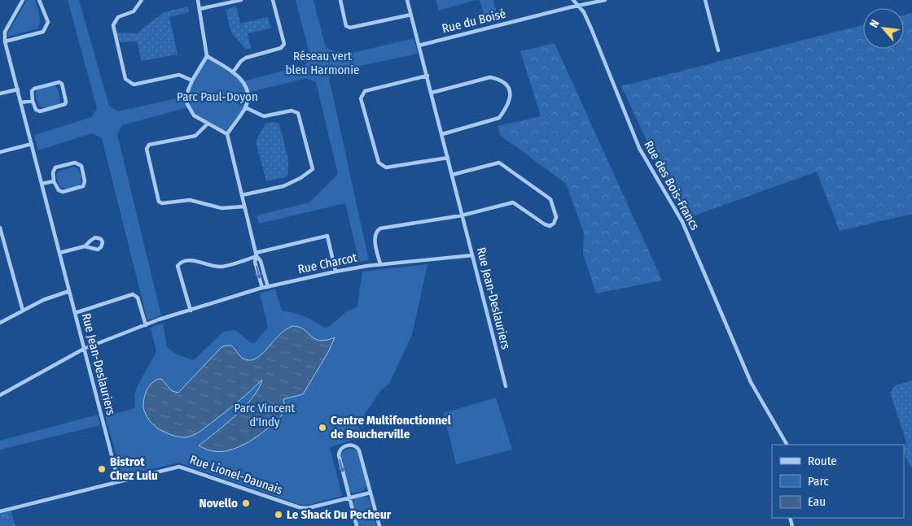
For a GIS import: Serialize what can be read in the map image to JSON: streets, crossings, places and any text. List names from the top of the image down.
{
  "streets": {
    "street": [
      "Rue du Boisé",
      "Rue des Bois-Francs",
      "Rue Charcot",
      "Rue Jean-Deslauriers",
      "Rue Lionel-Daunais"
    ]
  },
  "crossings": [
    ["Rue du Boisé", "Rue des Bois-Francs"],
    ["Rue du Boisé", "Rue Jean-Deslauriers"],
    ["Rue Charcot", "Rue Jean-Deslauriers"],
    ["Rue Jean-Deslauriers", "Rue Lionel-Daunais"]
  ],
  "parks": ["Réseau vert bleu Harmonie", "Parc Paul-Doyon", "Parc Vincent d'Indy"],
  "places": [
    "Centre Multifonctionnel de Boucherville",
    "Bistrot Chez Lulu",
    "Novello",
    "Le Shack Du Pecheur"
  ],
  "legend": ["Route", "Parc", "Eau"],
  "north": "top left"
}
